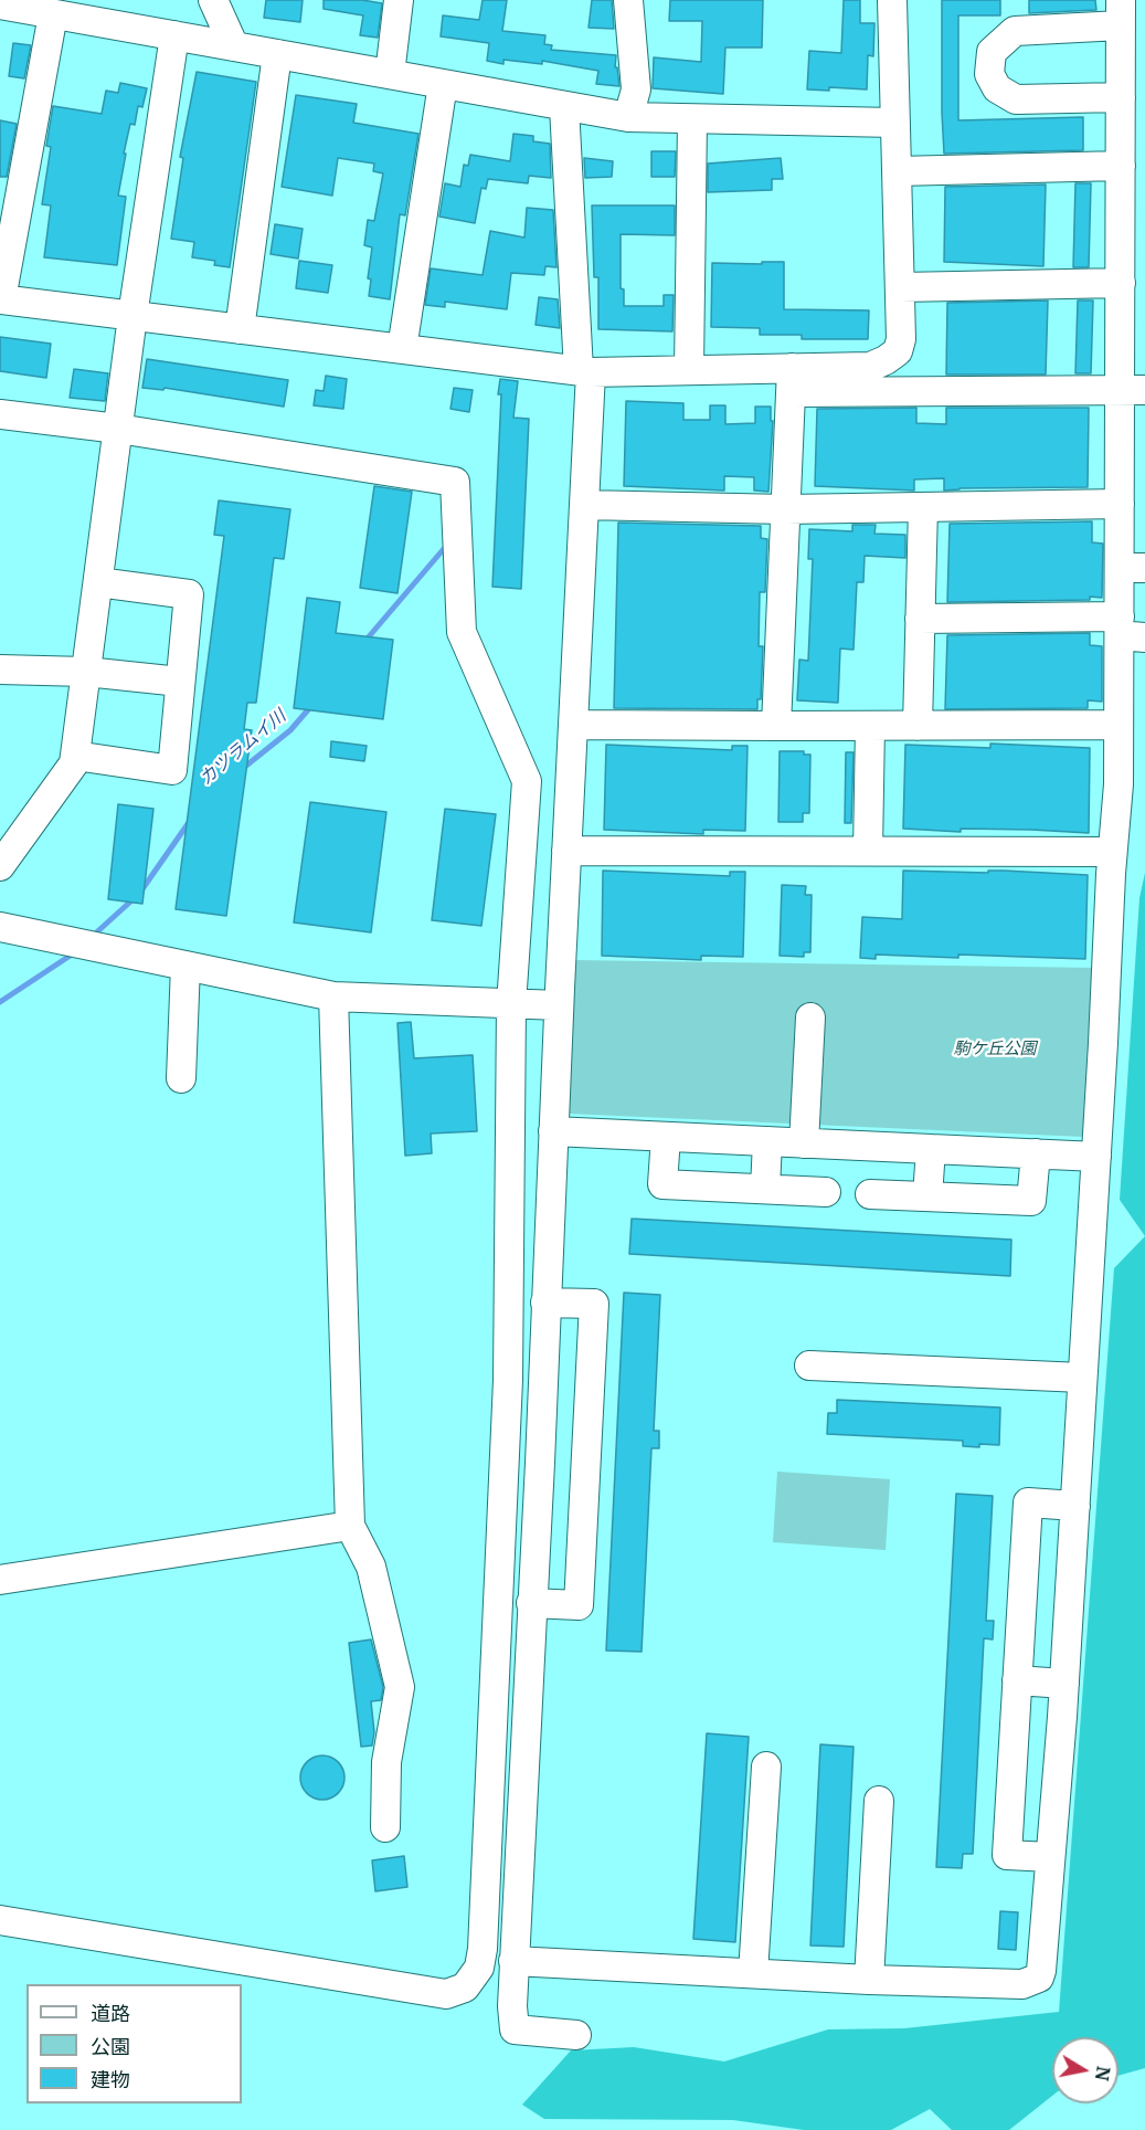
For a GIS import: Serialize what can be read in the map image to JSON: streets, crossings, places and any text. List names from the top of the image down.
{
  "water": ["カツラムイ川"],
  "parks": ["駒ケ丘公園"],
  "legend": ["道路", "公園", "建物"],
  "north": "right"
}
